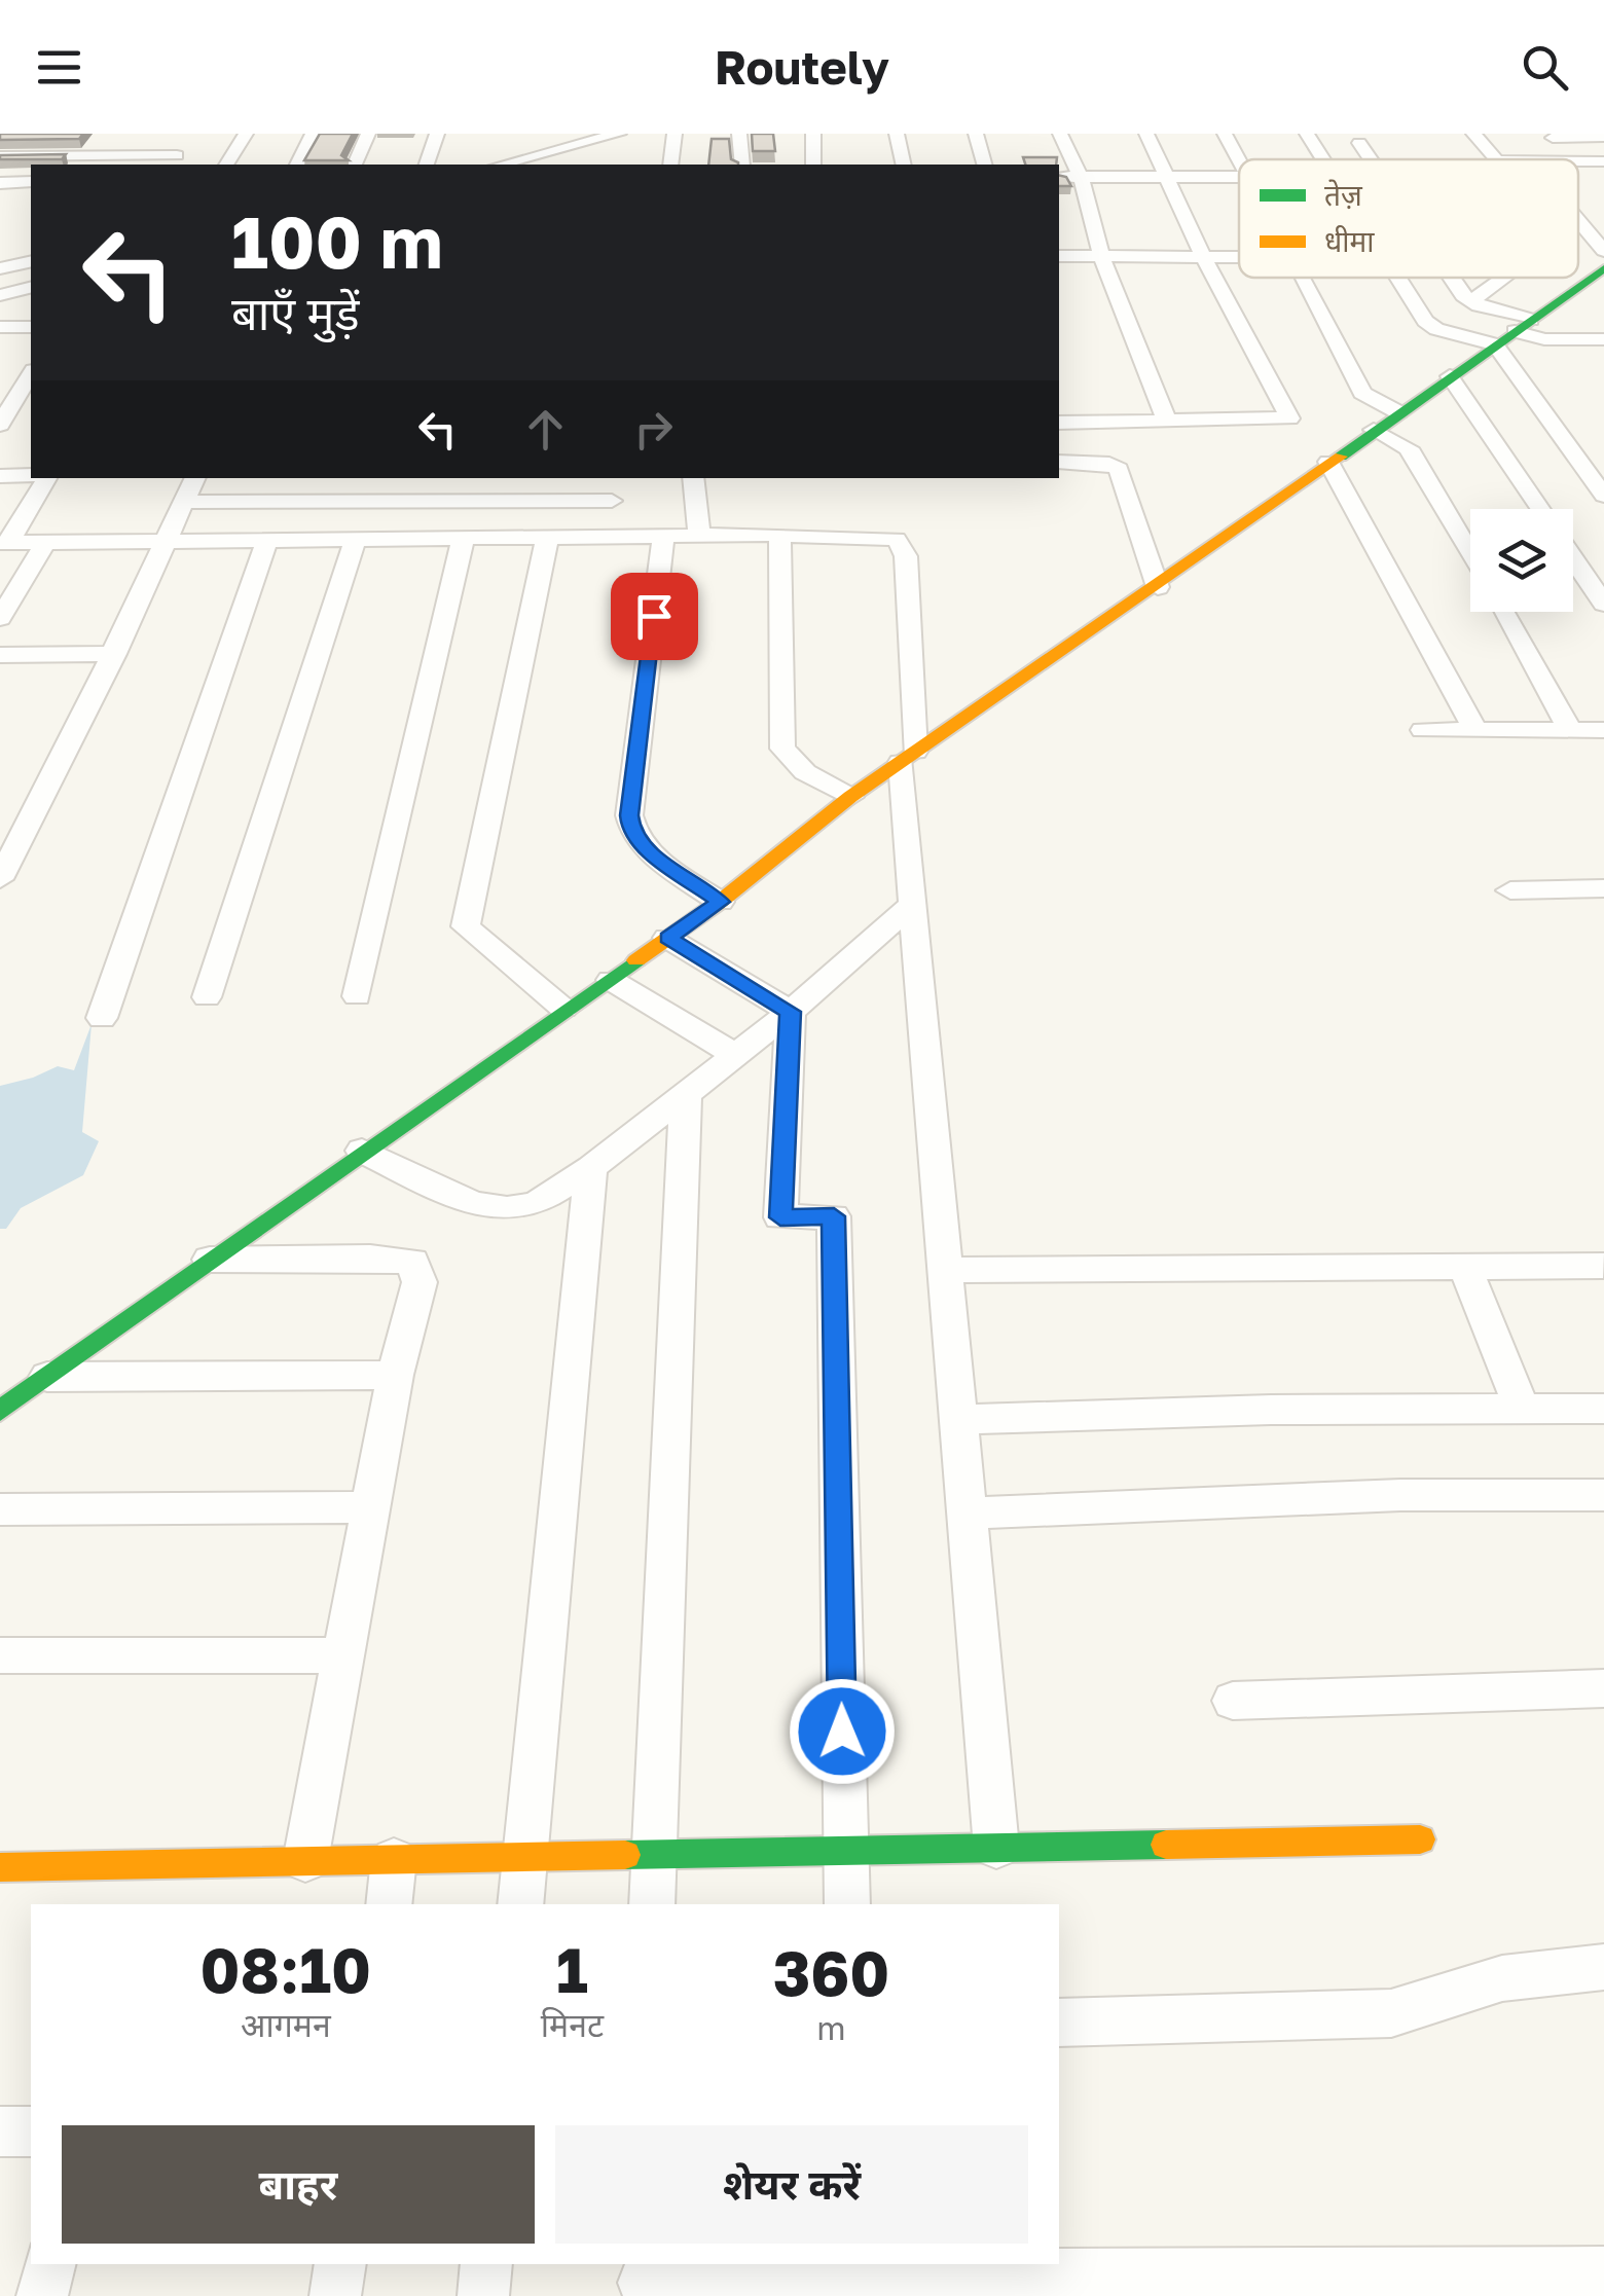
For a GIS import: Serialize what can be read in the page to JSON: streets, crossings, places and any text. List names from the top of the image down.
{
  "legend": ["तेज़", "धीमा"],
  "page": {
    "header": "Routely",
    "turn": ["100 m", "बाएँ मुड़ें"],
    "eta": [
      "08:10",
      "आगमन",
      "1",
      "मिनट",
      "360",
      "m"
    ],
    "buttons": ["बाहर", "शेयर करें"]
  }
}
